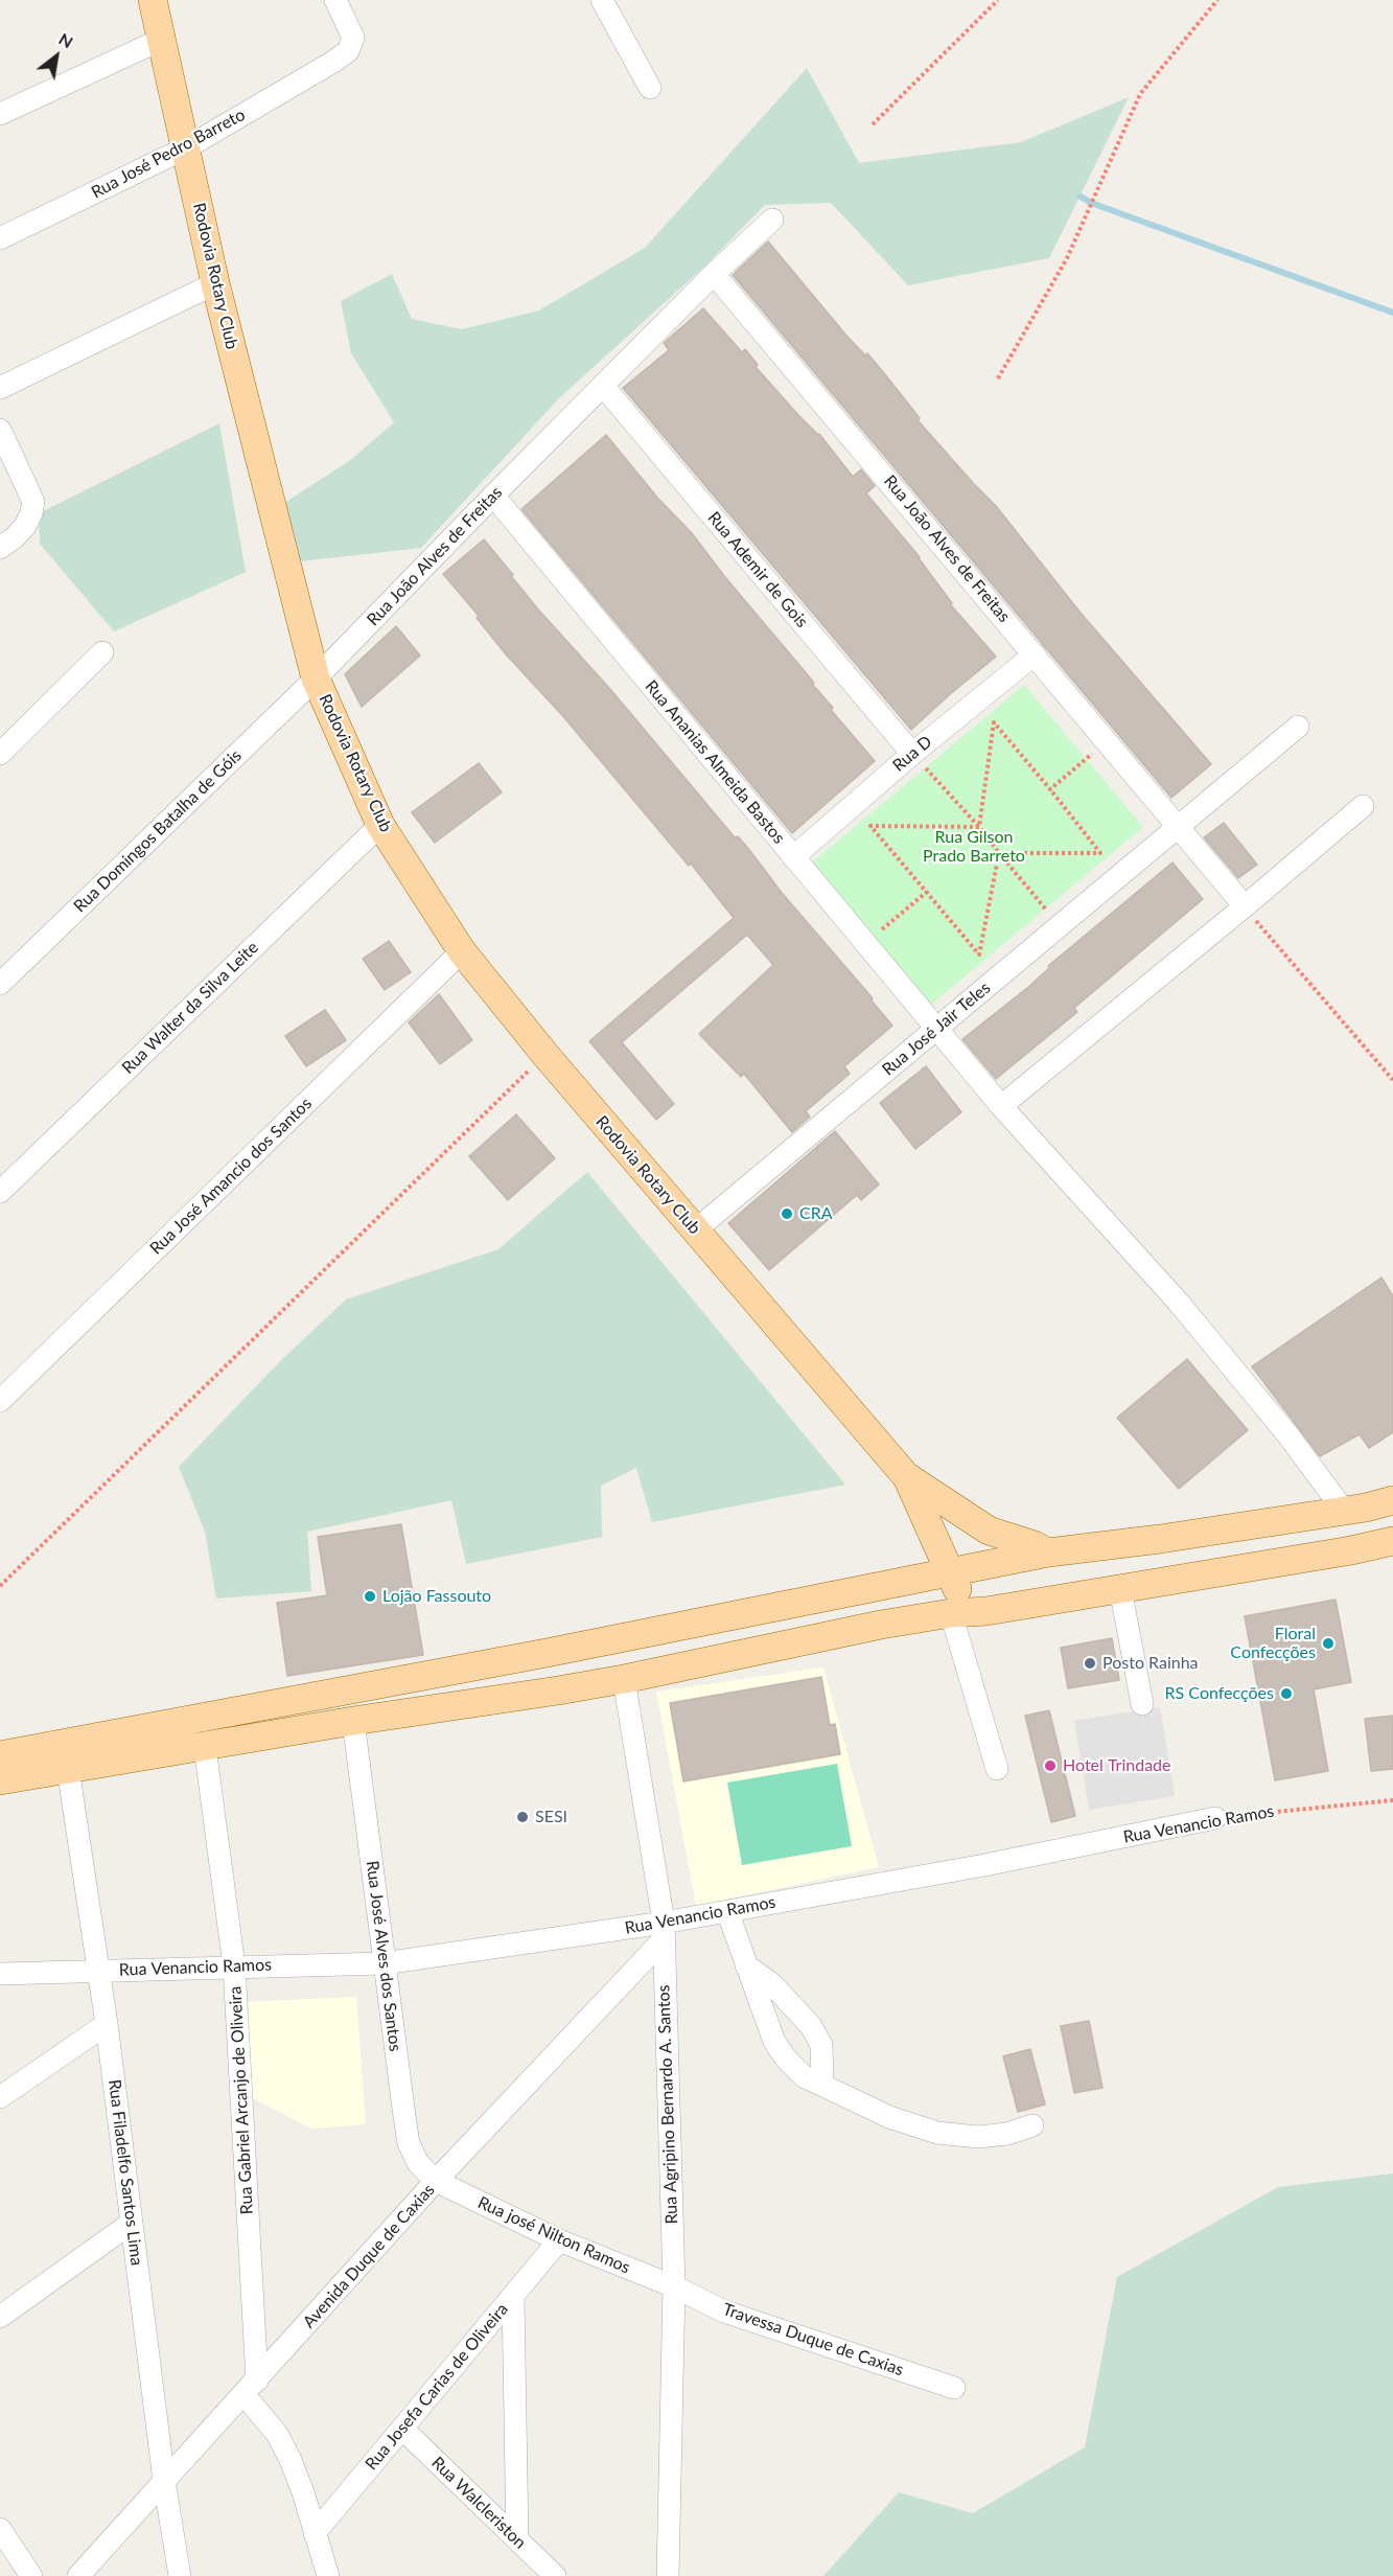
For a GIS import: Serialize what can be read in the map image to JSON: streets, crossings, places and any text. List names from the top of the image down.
{
  "streets": {
    "main road": ["Rodovia Rotary Club"],
    "street": [
      "Rua José Pedro Barreto",
      "Rua João Alves de Freitas",
      "Rua Ademir de Gois",
      "Rua D",
      "Rua Ananias Almeida Bastos",
      "Rua Domingos Batalha de Góis",
      "Rua Walter da Silva Leite",
      "Rua José Jair Teles",
      "Rua José Amancio dos Santos",
      "Rua Venancio Ramos",
      "Rua José Alves dos Santos",
      "Rua Gabriel Arcanjo de Oliveira",
      "Rua Agripino Bernardo A. Santos",
      "Rua Filadelfo Santos Lima",
      "Rua josé Nilton Ramos",
      "Avenida Duque de Caxias",
      "Travessa Duque de Caxias",
      "Rua Josefa Carias de Oliveira",
      "Rua Walcleriston"
    ]
  },
  "crossings": [
    ["Rua José Pedro Barreto", "Rodovia Rotary Club"],
    ["Rodovia Rotary Club", "Rua João Alves de Freitas"],
    ["Rodovia Rotary Club", "Rua Domingos Batalha de Góis"],
    ["Rodovia Rotary Club", "Rua Walter da Silva Leite"],
    ["Rodovia Rotary Club", "Rua José Jair Teles"],
    ["Rodovia Rotary Club", "Rua José Amancio dos Santos"],
    ["Rua João Alves de Freitas", "Rua Ademir de Gois"],
    ["Rua João Alves de Freitas", "Rua D"],
    ["Rua João Alves de Freitas", "Rua Ananias Almeida Bastos"],
    ["Rua João Alves de Freitas", "Rua Domingos Batalha de Góis"],
    ["Rua João Alves de Freitas", "Rua José Jair Teles"],
    ["Rua Ademir de Gois", "Rua D"],
    ["Rua D", "Rua Ananias Almeida Bastos"],
    ["Rua Ananias Almeida Bastos", "Rua José Jair Teles"],
    ["Rua Venancio Ramos", "Rua José Alves dos Santos"],
    ["Rua Venancio Ramos", "Rua Gabriel Arcanjo de Oliveira"],
    ["Rua Venancio Ramos", "Rua Agripino Bernardo A. Santos"],
    ["Rua Venancio Ramos", "Rua Filadelfo Santos Lima"],
    ["Rua Venancio Ramos", "Avenida Duque de Caxias"],
    ["Rua José Alves dos Santos", "Rua josé Nilton Ramos"],
    ["Rua José Alves dos Santos", "Avenida Duque de Caxias"],
    ["Rua Gabriel Arcanjo de Oliveira", "Avenida Duque de Caxias"],
    ["Rua Agripino Bernardo A. Santos", "Rua josé Nilton Ramos"],
    ["Rua Agripino Bernardo A. Santos", "Avenida Duque de Caxias"],
    ["Rua Agripino Bernardo A. Santos", "Travessa Duque de Caxias"],
    ["Rua Filadelfo Santos Lima", "Avenida Duque de Caxias"],
    ["Rua josé Nilton Ramos", "Avenida Duque de Caxias"],
    ["Rua josé Nilton Ramos", "Travessa Duque de Caxias"],
    ["Rua josé Nilton Ramos", "Rua Josefa Carias de Oliveira"],
    ["Rua Josefa Carias de Oliveira", "Rua Walcleriston"]
  ],
  "parks": ["Rua Gilson Prado Barreto"],
  "places": [
    "CRA",
    "Lojão Fassouto",
    "Floral Confecções",
    "Posto Rainha",
    "RS Confecções",
    "Hotel Trindade",
    "SESI"
  ],
  "north": "top right"
}
